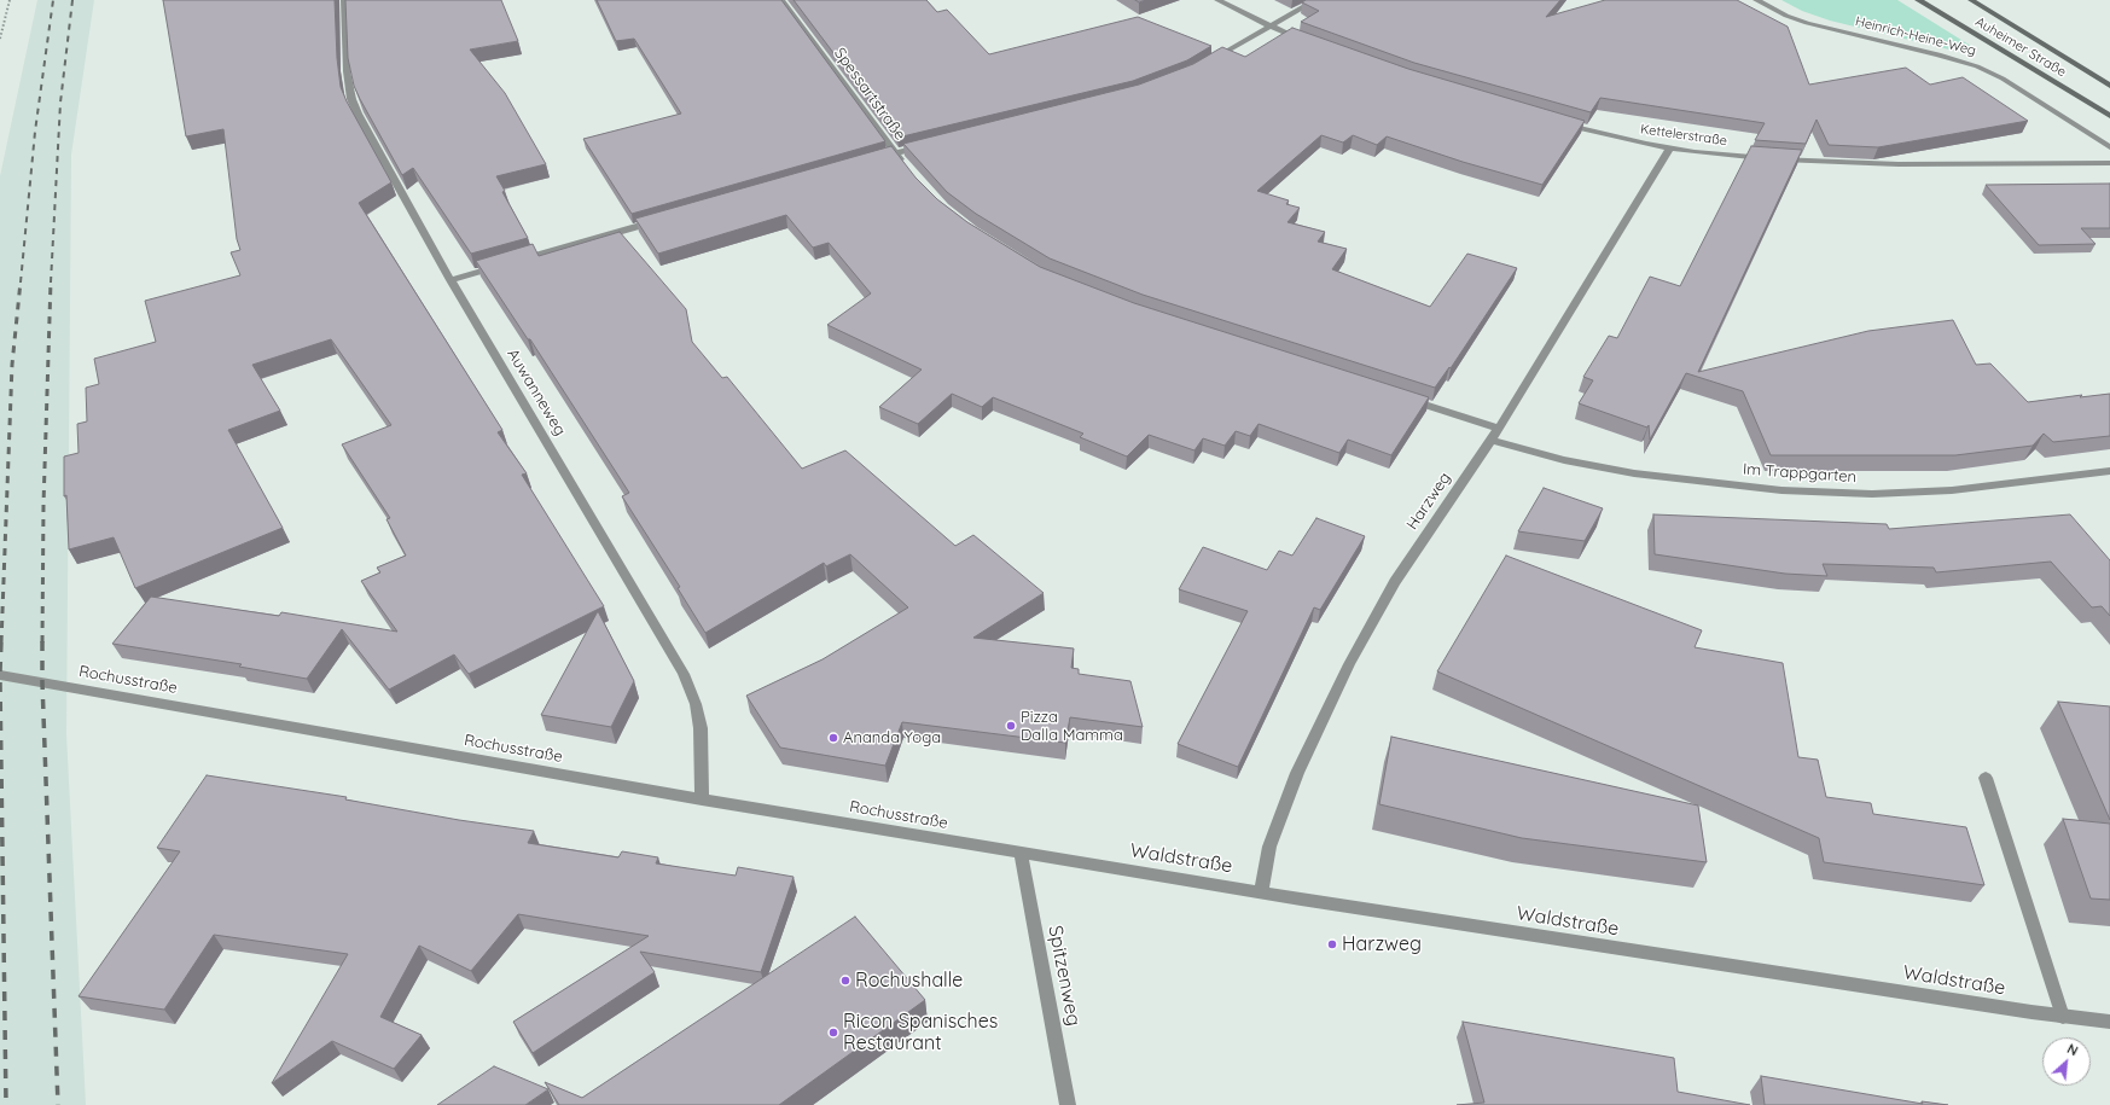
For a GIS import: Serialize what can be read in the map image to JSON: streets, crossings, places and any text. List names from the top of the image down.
{
  "streets": {
    "main road": ["Auheimer Straße"],
    "street": [
      "Heinrich-Heine-Weg",
      "Spessartstraße",
      "Kettelerstraße",
      "Auwanneweg",
      "Im Trappgarten",
      "Harzweg",
      "Rochusstraße",
      "Waldstraße",
      "Spitzenweg"
    ]
  },
  "crossings": [
    ["Kettelerstraße", "Harzweg"],
    ["Auwanneweg", "Rochusstraße"],
    ["Im Trappgarten", "Harzweg"],
    ["Harzweg", "Waldstraße"],
    ["Rochusstraße", "Waldstraße"],
    ["Rochusstraße", "Spitzenweg"],
    ["Waldstraße", "Spitzenweg"]
  ],
  "places": [
    "Pizza Dalla Mamma",
    "Ananda Yoga",
    "Harzweg",
    "Rochushalle",
    "Ricon Spanisches Restaurant"
  ],
  "north": "top right"
}
